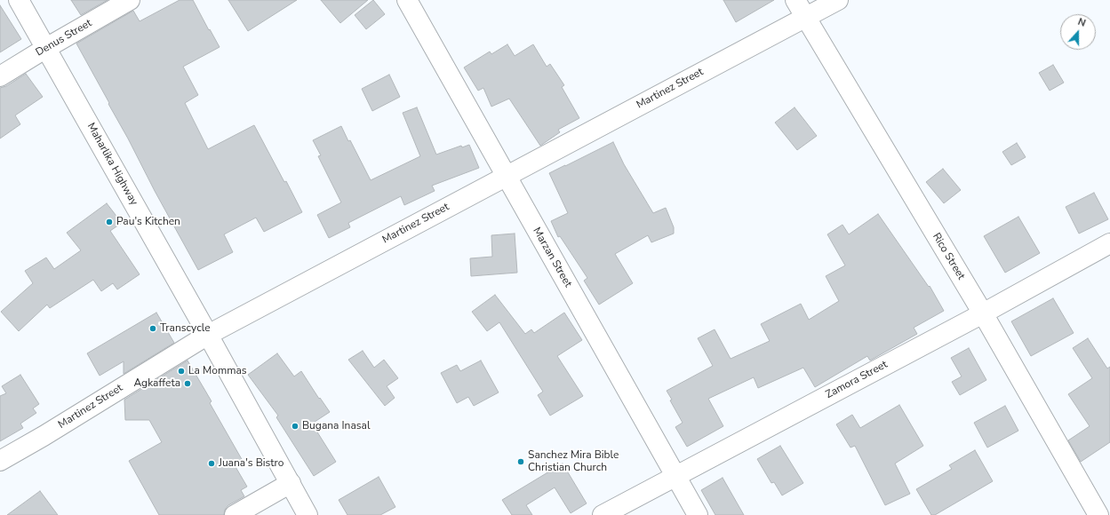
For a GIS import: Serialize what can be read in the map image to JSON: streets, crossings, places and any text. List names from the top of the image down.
{
  "streets": {
    "main road": [
      "Denus Street",
      "Martinez Street",
      "Maharlika Highway",
      "Rico Street",
      "Marzan Street",
      "Zamora Street"
    ]
  },
  "crossings": [
    ["Denus Street", "Maharlika Highway"],
    ["Martinez Street", "Maharlika Highway"],
    ["Martinez Street", "Rico Street"],
    ["Martinez Street", "Marzan Street"],
    ["Rico Street", "Zamora Street"],
    ["Marzan Street", "Zamora Street"]
  ],
  "places": [
    "Pau's Kitchen",
    "Transcycle",
    "La Mommas",
    "Agkaffeta",
    "Bugana Inasal",
    "Sanchez Mira Bible Christian Church",
    "Juana's Bistro"
  ],
  "north": "top"
}
